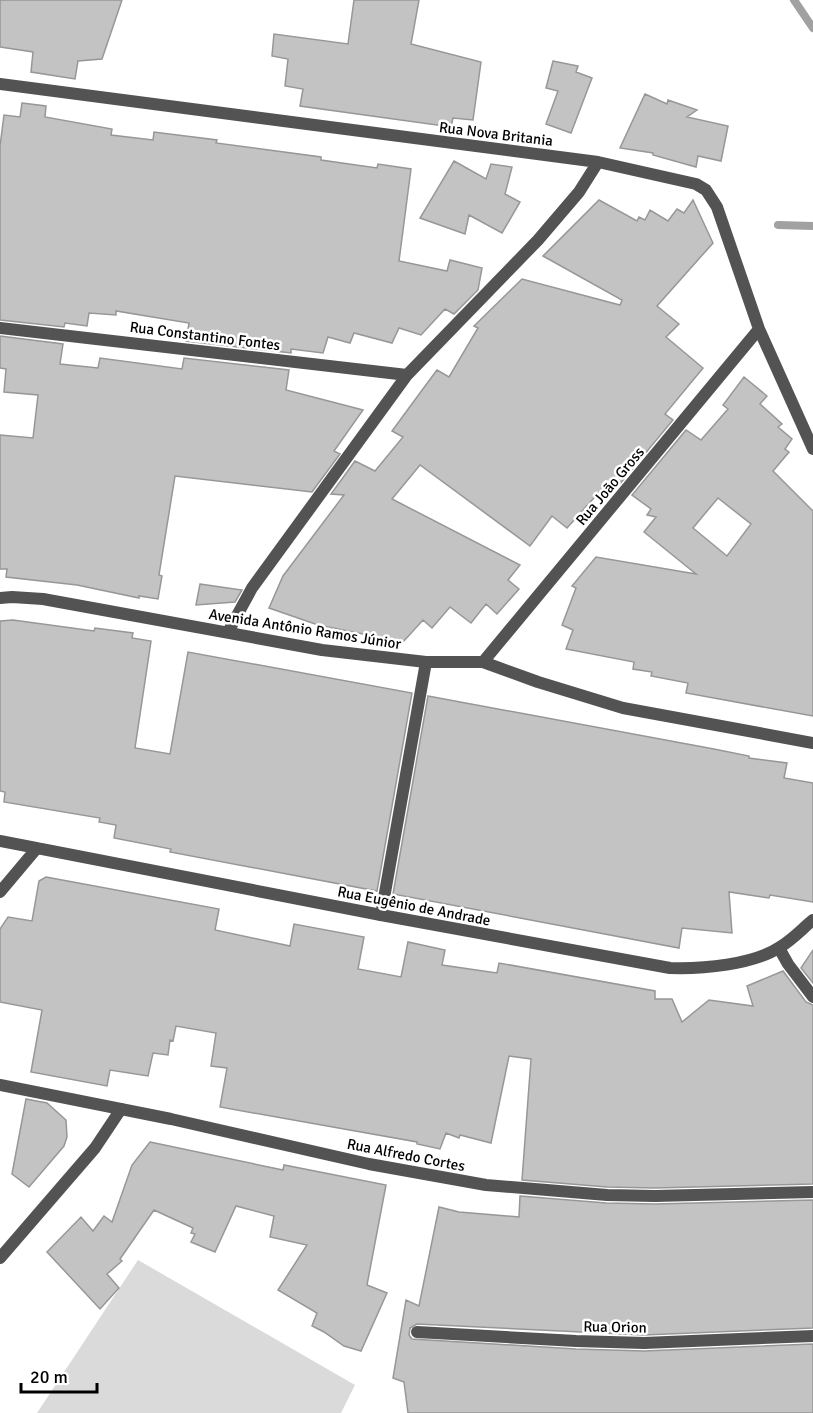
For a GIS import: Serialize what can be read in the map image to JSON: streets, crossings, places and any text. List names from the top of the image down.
{
  "streets": {
    "street": [
      "Rua Nova Britania",
      "Rua Constantino Fontes",
      "Rua João Gross",
      "Avenida Antônio Ramos Júnior",
      "Rua Eugênio de Andrade",
      "Rua Alfredo Cortes",
      "Rua Orion"
    ]
  },
  "crossings": [
    ["Rua Nova Britania", "Rua João Gross"],
    ["Rua João Gross", "Avenida Antônio Ramos Júnior"]
  ],
  "scale_bar": "20 m"
}
